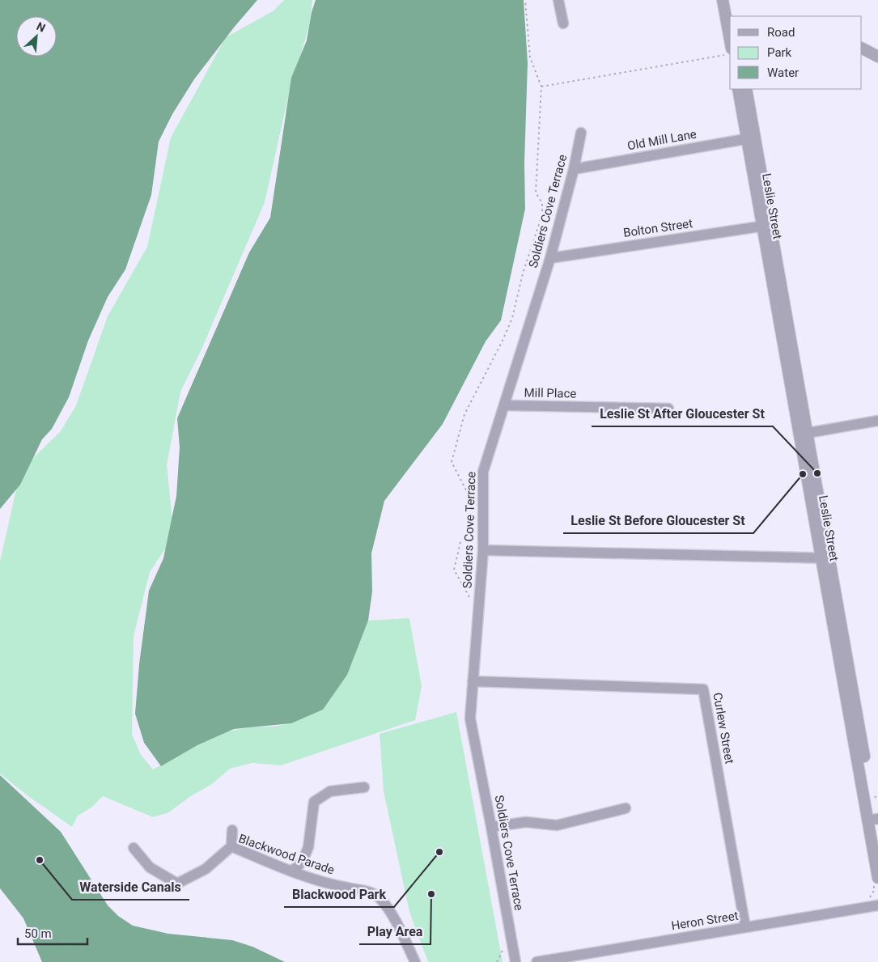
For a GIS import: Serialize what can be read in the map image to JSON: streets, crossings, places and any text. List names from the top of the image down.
{
  "streets": {
    "street": [
      "Old Mill Lane",
      "Leslie Street",
      "Soldiers Cove Terrace",
      "Bolton Street",
      "Mill Place",
      "Curlew Street",
      "Blackwood Parade",
      "Heron Street"
    ]
  },
  "crossings": [
    ["Old Mill Lane", "Leslie Street"],
    ["Old Mill Lane", "Soldiers Cove Terrace"],
    ["Leslie Street", "Bolton Street"],
    ["Soldiers Cove Terrace", "Bolton Street"],
    ["Soldiers Cove Terrace", "Mill Place"],
    ["Soldiers Cove Terrace", "Curlew Street"],
    ["Curlew Street", "Heron Street"]
  ],
  "places": [
    "Leslie St After Gloucester St",
    "Leslie St Before Gloucester St",
    "Blackwood Park",
    "Waterside Canals",
    "Play Area"
  ],
  "legend": ["Road", "Park", "Water"],
  "scale_bar": "50 m",
  "north": "top right"
}
